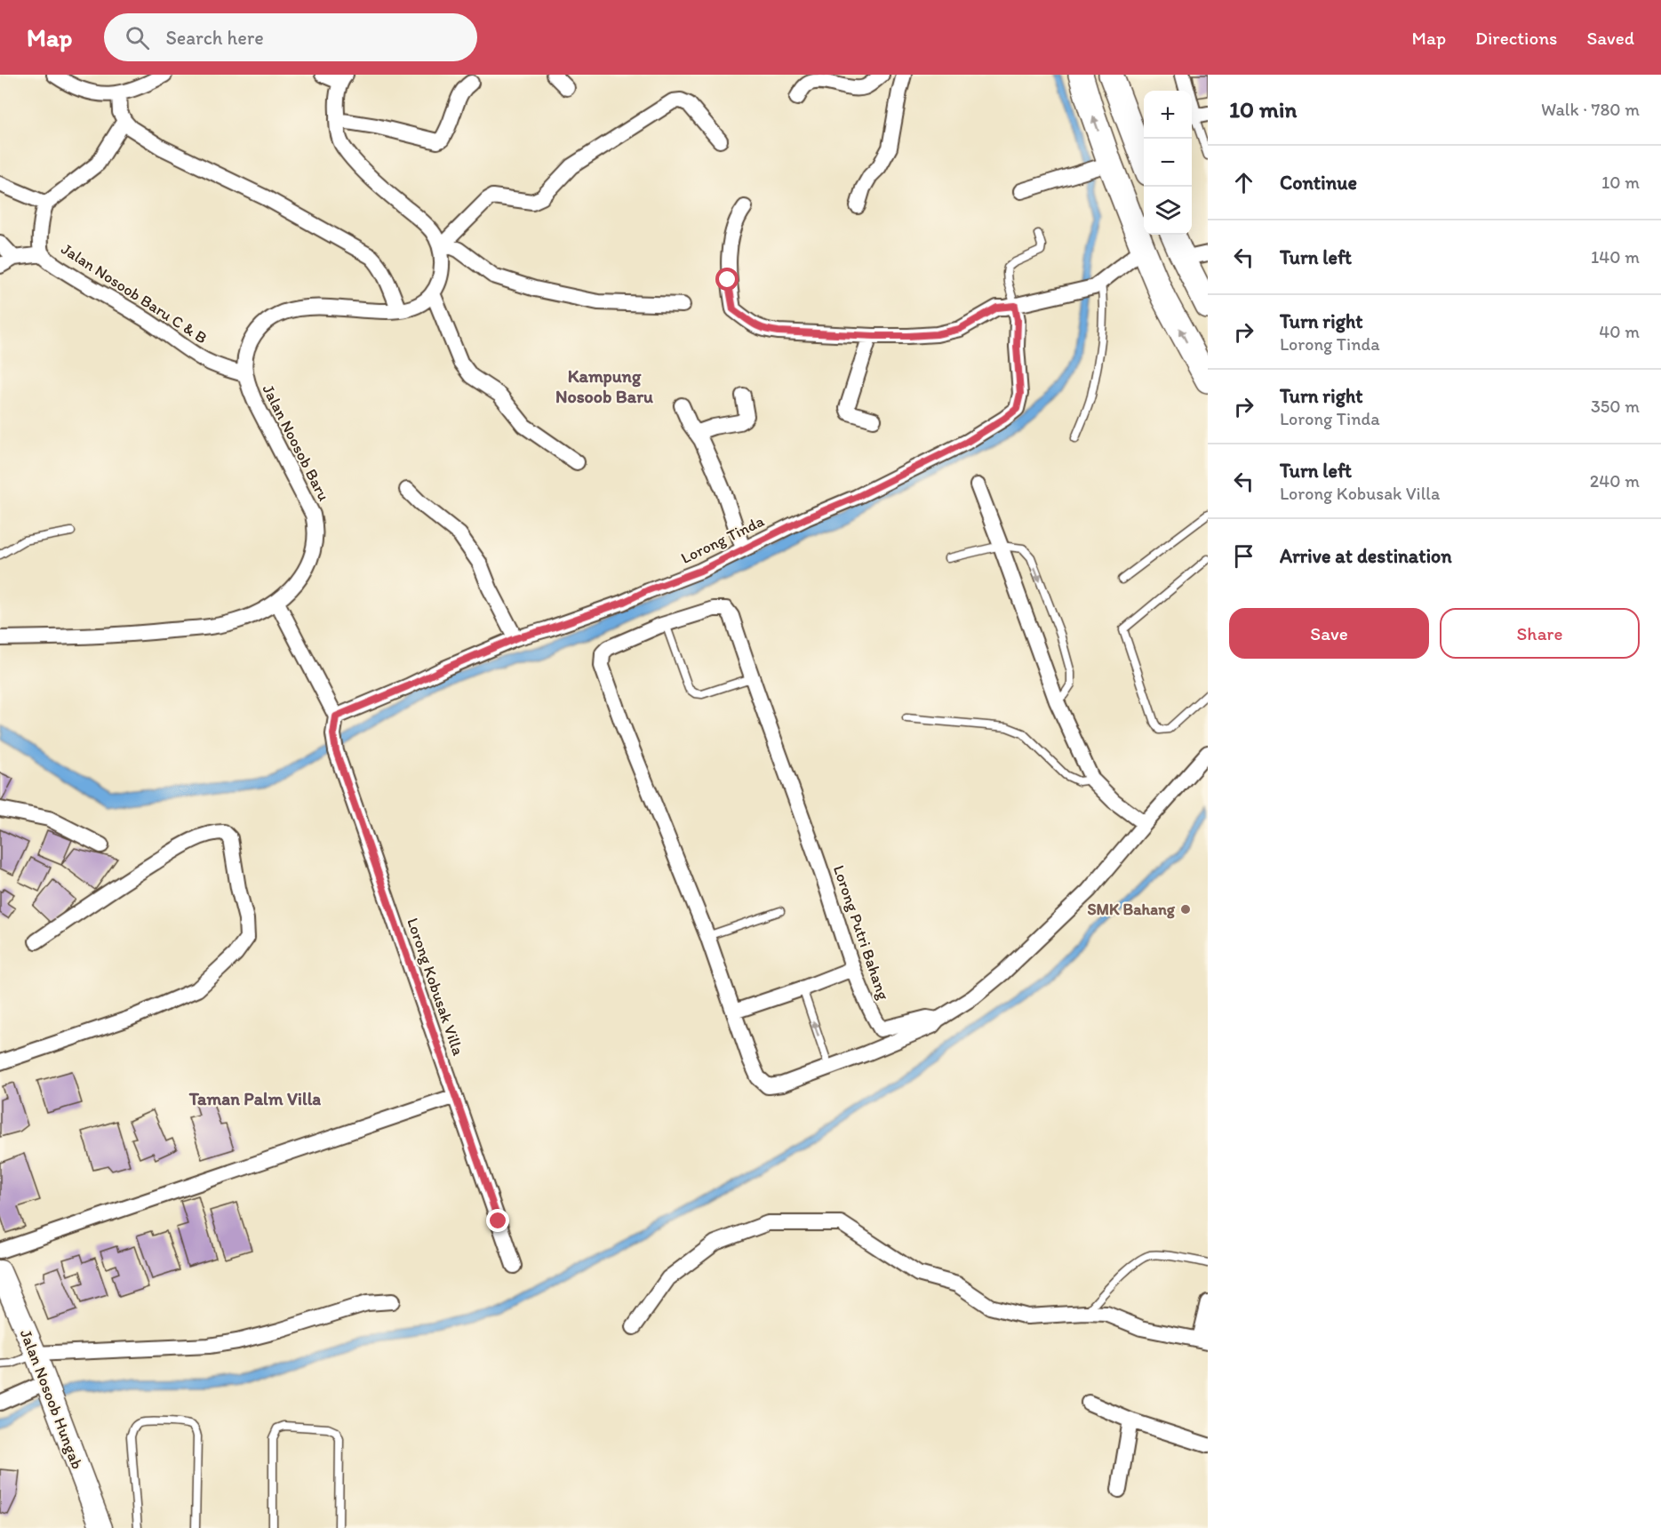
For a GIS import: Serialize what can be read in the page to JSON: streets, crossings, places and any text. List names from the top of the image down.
{
  "streets": {
    "main road": ["Jalan Nosoob Hungab"],
    "street": [
      "Jalan Nosoob Baru C & B",
      "Jalan Noosob Baru",
      "Lorong Tinda",
      "Lorong Putri Bahang",
      "Lorong Kobusak Villa"
    ]
  },
  "crossings": [
    ["Jalan Nosoob Baru C & B", "Jalan Noosob Baru"],
    ["Lorong Tinda", "Lorong Kobusak Villa"]
  ],
  "districts": ["Kampung Nosoob Baru", "Taman Palm Villa"],
  "places": ["SMK Bahang"],
  "page": {
    "header": "Map",
    "search": "Search here",
    "nav": ["Map", "Directions", "Saved"],
    "heading": ["10 min", "Walk · 780 m"],
    "map_buttons": ["+", "−"],
    "list": [
      ["Continue", "10 m"],
      ["Turn left", "140 m"],
      ["Turn right", "Lorong Tinda", "40 m"],
      ["Turn right", "Lorong Tinda", "350 m"],
      ["Turn left", "Lorong Kobusak Villa", "240 m"],
      "Arrive at destination"
    ],
    "buttons": ["Save", "Share"]
  }
}
